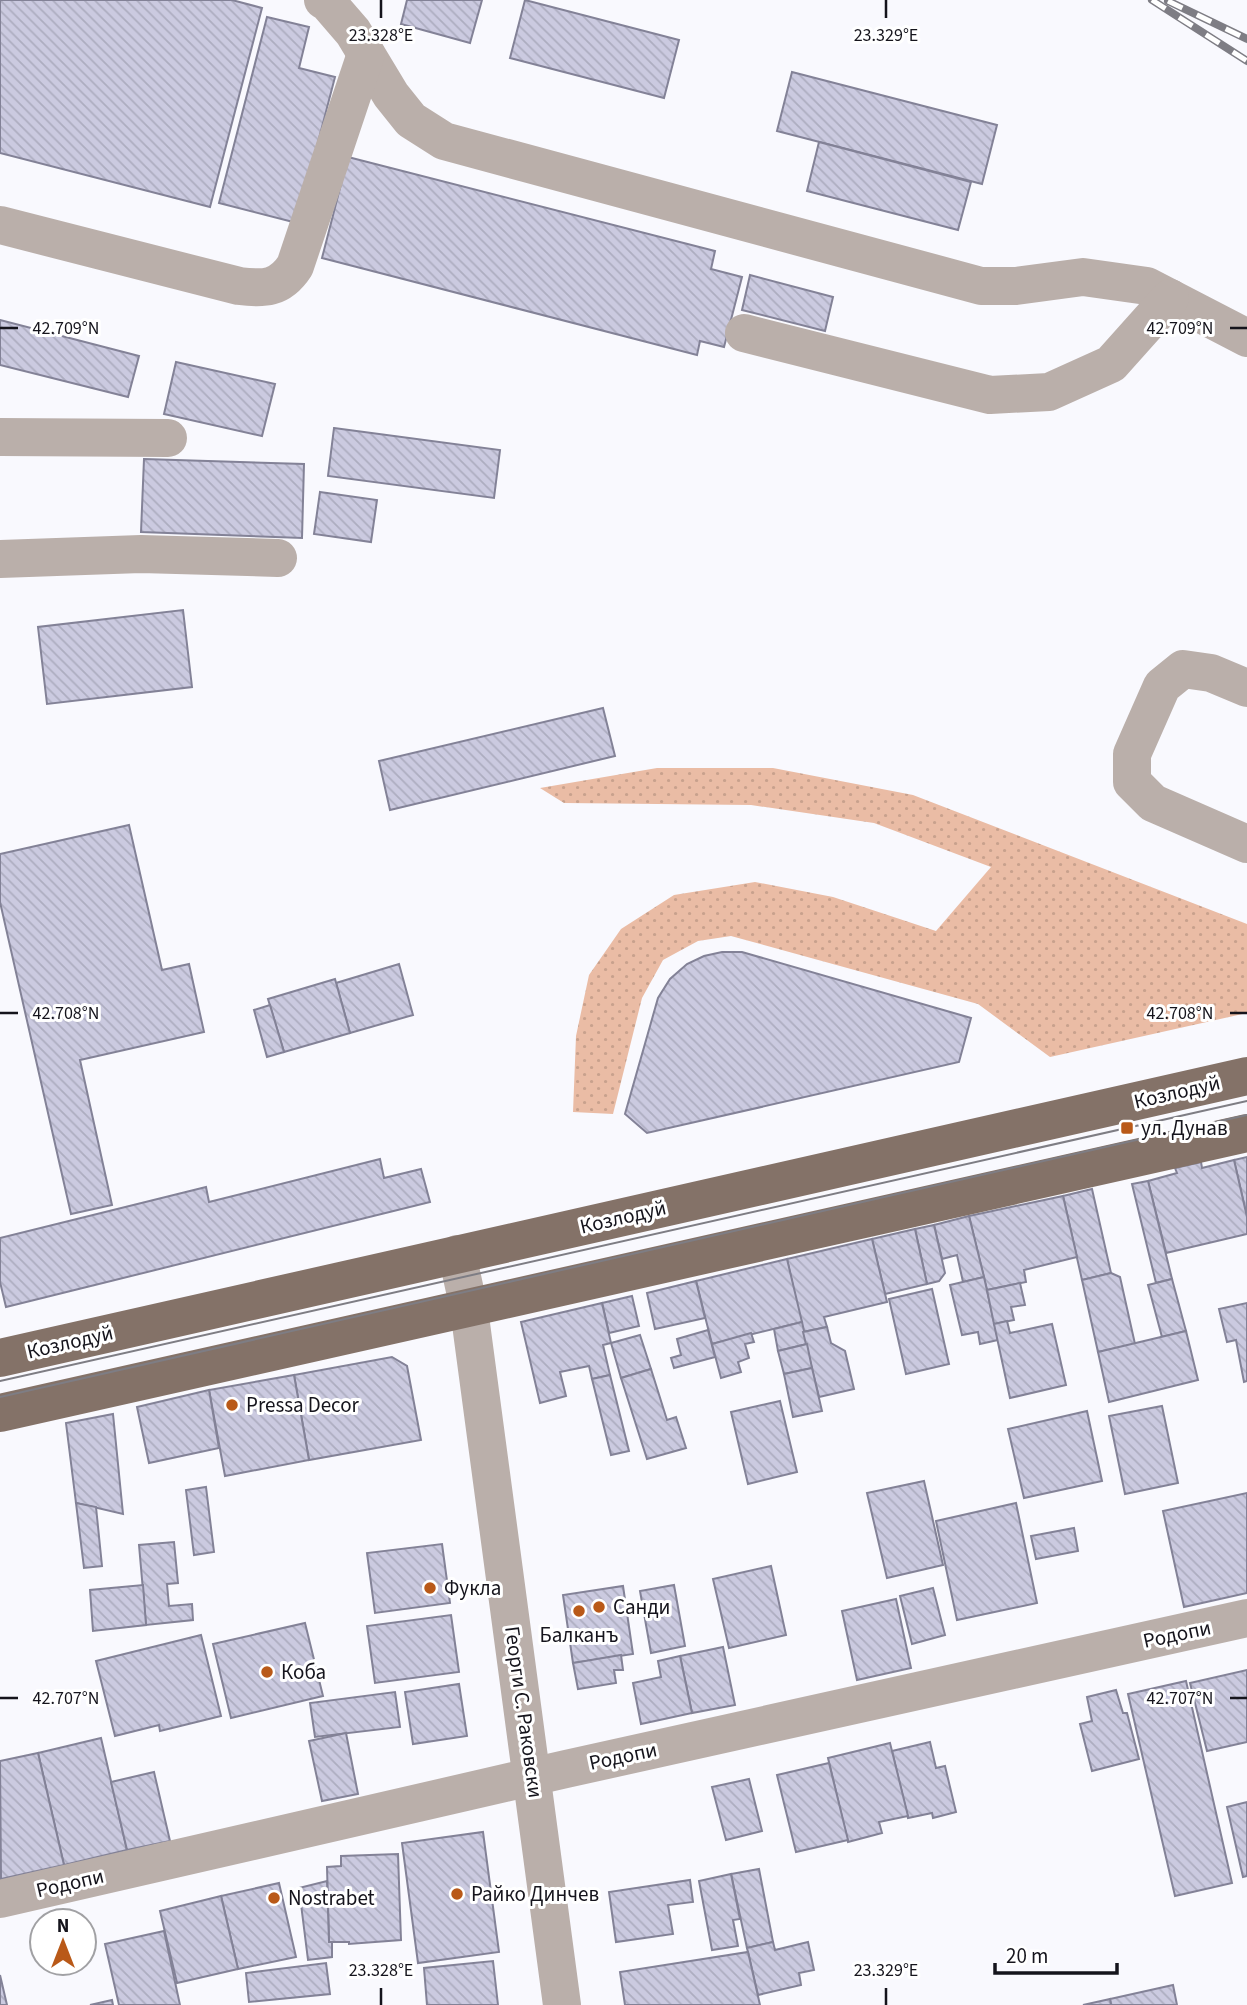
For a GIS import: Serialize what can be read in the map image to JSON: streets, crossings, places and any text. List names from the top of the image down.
{
  "streets": {
    "main road": ["Козлодуй"],
    "street": ["Родопи", "Георги С. Раковски"]
  },
  "crossings": [
    ["Козлодуй", "Георги С. Раковски"],
    ["Родопи", "Георги С. Раковски"]
  ],
  "places": {
    "transit": ["ул. Дунав"],
    "other": [
      "Pressa Decor",
      "Фукла",
      "Санди",
      "Балканъ",
      "Коба",
      "Райко Динчев",
      "Nostrabet"
    ]
  },
  "scale_bar": "20 m",
  "north": "top",
  "coordinates": [
    "23.328°E",
    "23.329°E",
    "42.709°N",
    "42.708°N",
    "42.707°N"
  ]
}
